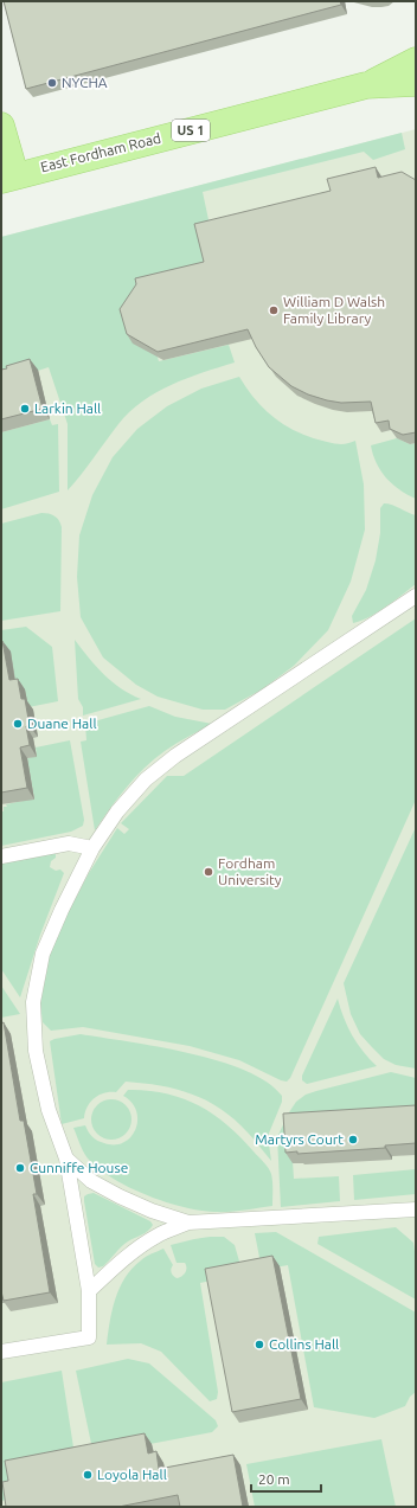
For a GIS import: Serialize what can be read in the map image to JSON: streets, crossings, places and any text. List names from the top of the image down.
{
  "streets": {
    "main road": ["US 1", "East Fordham Road"]
  },
  "crossings": [
    ["US 1", "East Fordham Road"]
  ],
  "places": [
    "NYCHA",
    "William D Walsh Family Library",
    "Larkin Hall",
    "Duane Hall",
    "Fordham University",
    "Martyrs Court",
    "Cunniffe House",
    "Collins Hall",
    "Loyola Hall"
  ],
  "scale_bar": "20 m"
}
